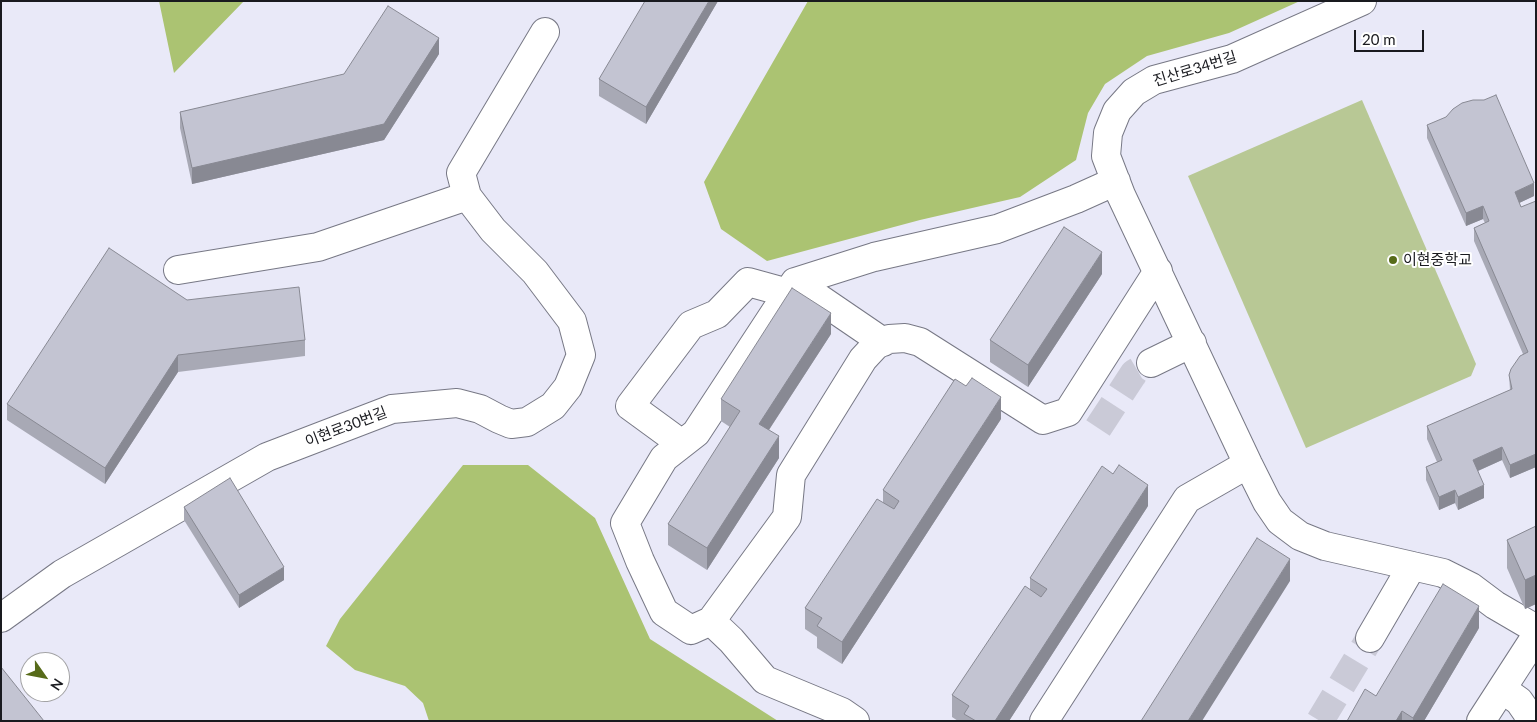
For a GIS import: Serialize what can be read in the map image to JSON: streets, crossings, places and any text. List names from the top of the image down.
{
  "streets": {
    "street": ["진산로34번길", "이현로30번길"]
  },
  "places": ["이현중학교"],
  "scale_bar": "20 m",
  "north": "bottom right"
}
